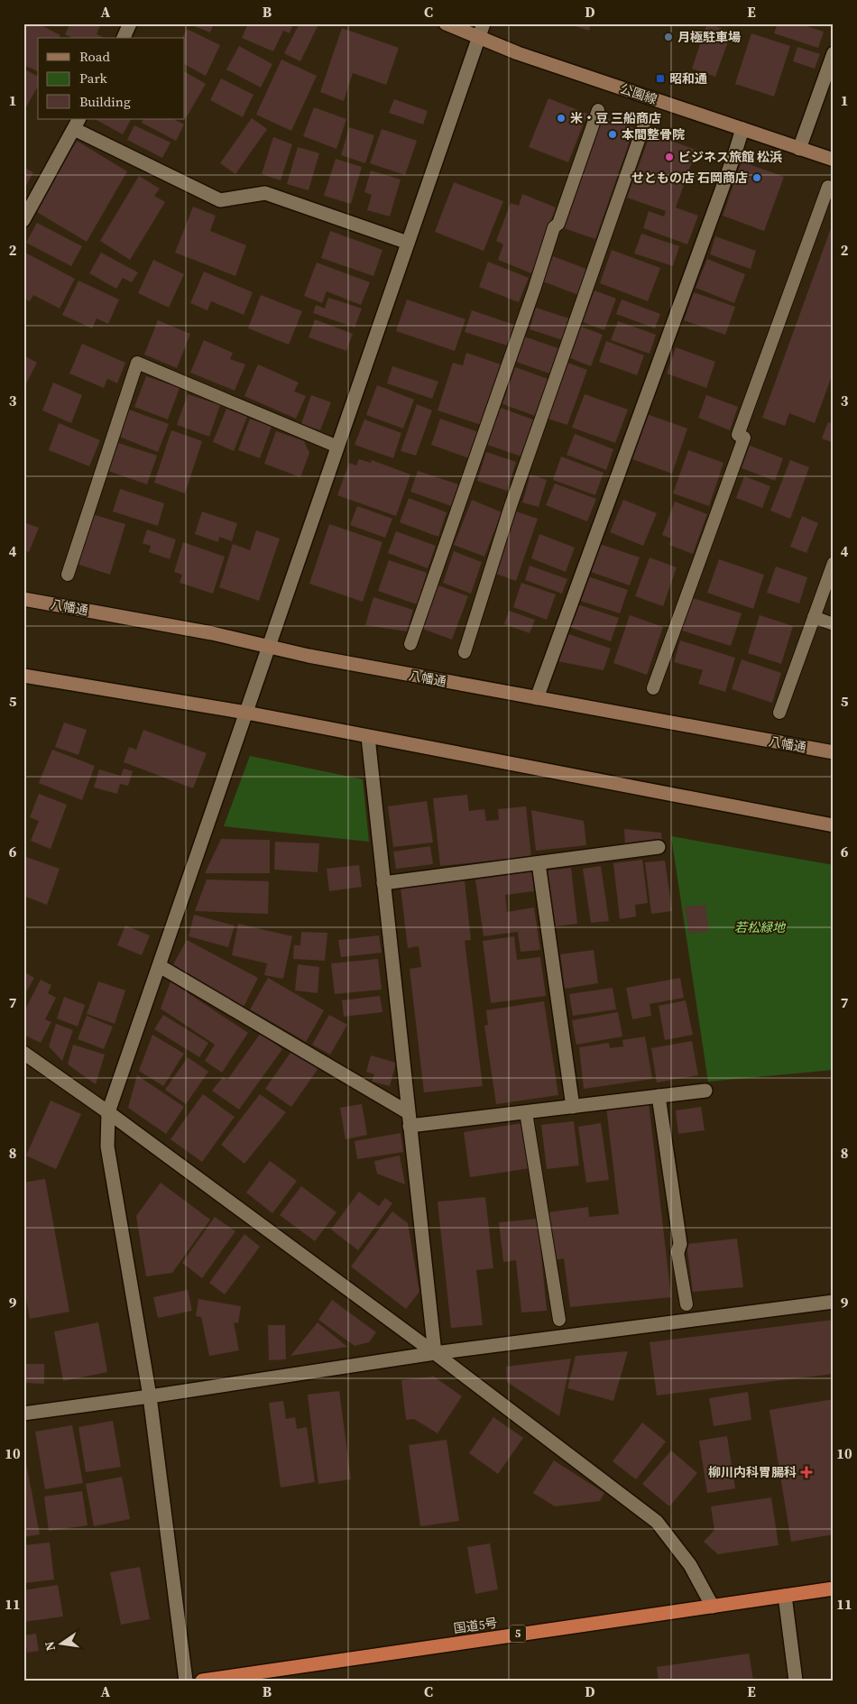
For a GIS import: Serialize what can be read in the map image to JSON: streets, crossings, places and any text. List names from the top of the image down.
{
  "streets": {
    "highway": ["国道5号", "5"],
    "street": ["公園線", "八幡通"]
  },
  "parks": ["若松緑地"],
  "places": {
    "other": [
      "月極駐車場",
      "米・豆 三船商店",
      "本間整骨院",
      "ビジネス旅館 松浜",
      "せともの店 石岡商店"
    ],
    "transit": ["昭和通"],
    "health": ["柳川内科胃腸科"]
  },
  "legend": ["Road", "Park", "Building"],
  "north": "left",
  "grid": {
    "columns": [
      "A",
      "B",
      "C",
      "D",
      "E"
    ],
    "rows": [
      "1",
      "2",
      "3",
      "4",
      "5",
      "6",
      "7",
      "8",
      "9",
      "10",
      "11"
    ]
  }
}
